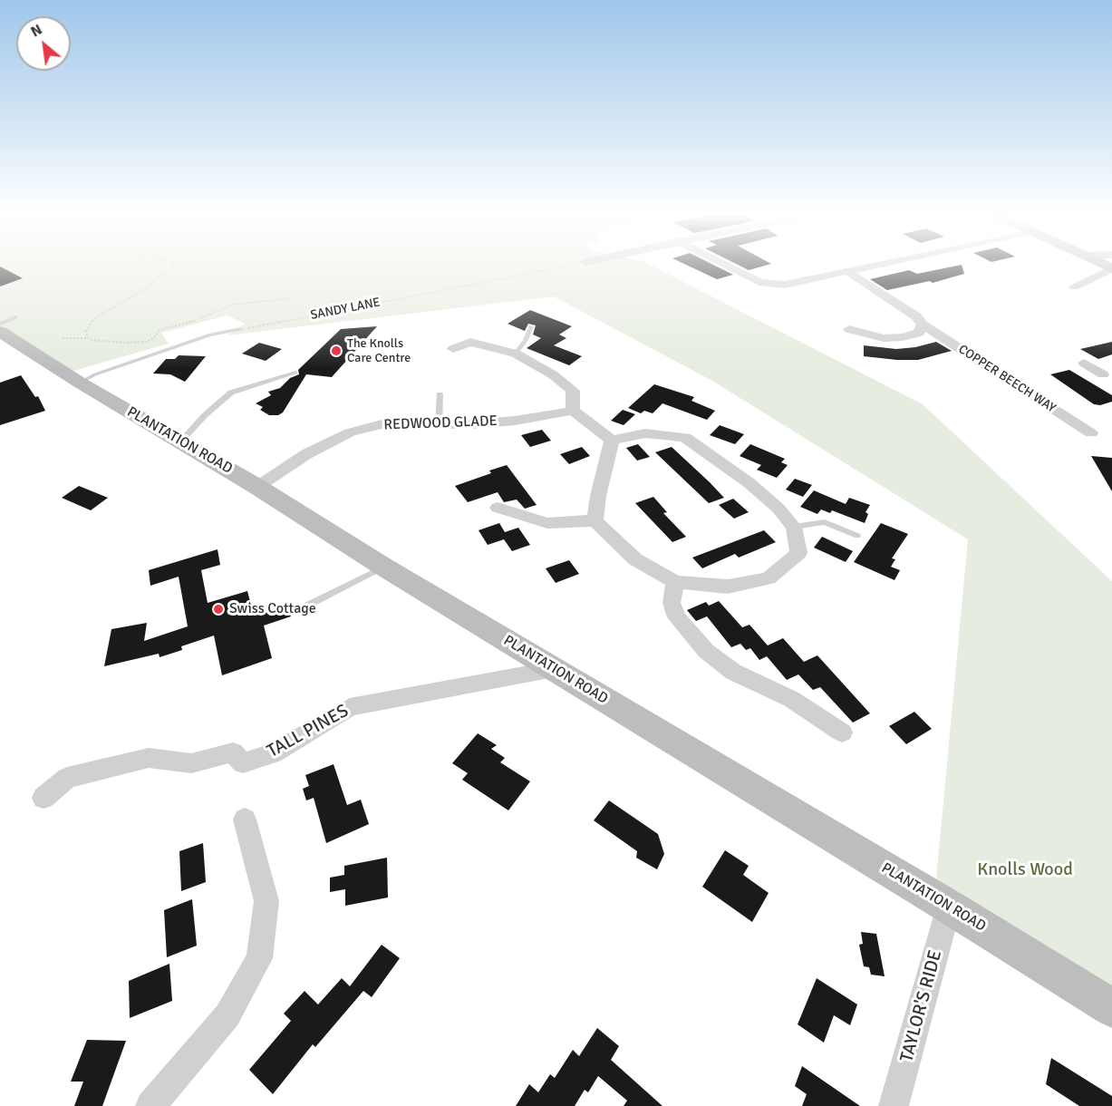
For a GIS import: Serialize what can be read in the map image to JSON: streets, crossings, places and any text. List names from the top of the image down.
{
  "streets": {
    "street": [
      "COPPER BEECH WAY",
      "REDWOOD GLADE",
      "PLANTATION ROAD",
      "TALL PINES",
      "TAYLOR'S RIDE"
    ],
    "path": ["SANDY LANE"]
  },
  "crossings": [
    ["REDWOOD GLADE", "PLANTATION ROAD"],
    ["PLANTATION ROAD", "TALL PINES"],
    ["PLANTATION ROAD", "TAYLOR'S RIDE"]
  ],
  "parks": ["Knolls Wood"],
  "places": ["The Knolls Care Centre", "Swiss Cottage"],
  "north": "top left"
}
